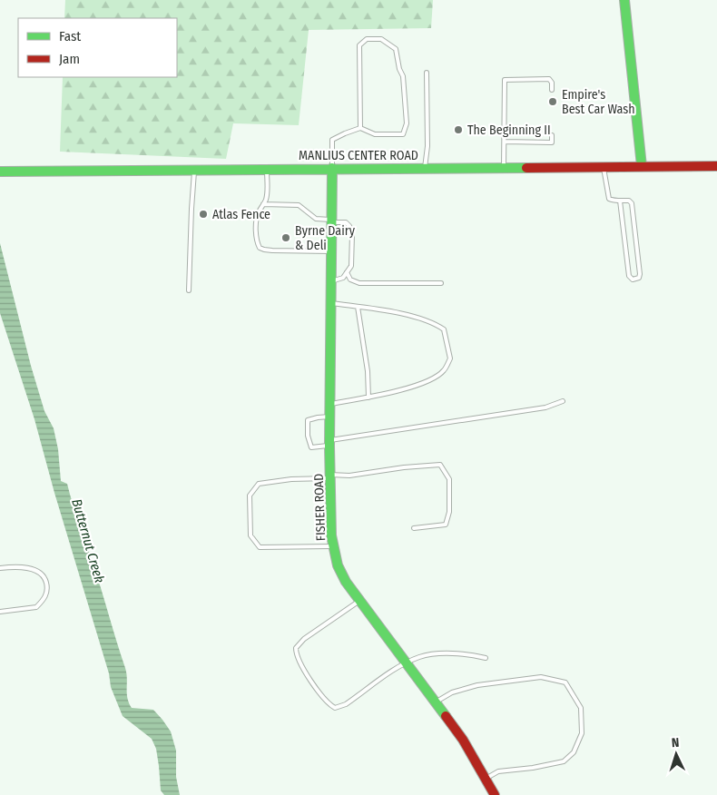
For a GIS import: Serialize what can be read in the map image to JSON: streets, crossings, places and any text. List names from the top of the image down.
{
  "streets": {
    "street": ["MANLIUS CENTER ROAD", "FISHER ROAD"]
  },
  "crossings": [
    ["MANLIUS CENTER ROAD", "FISHER ROAD"]
  ],
  "water": ["Butternut Creek"],
  "places": [
    "Empire's Best Car Wash",
    "The Beginning II",
    "Atlas Fence",
    "Byrne Dairy & Deli"
  ],
  "legend": ["Fast", "Jam"],
  "north": "top"
}
